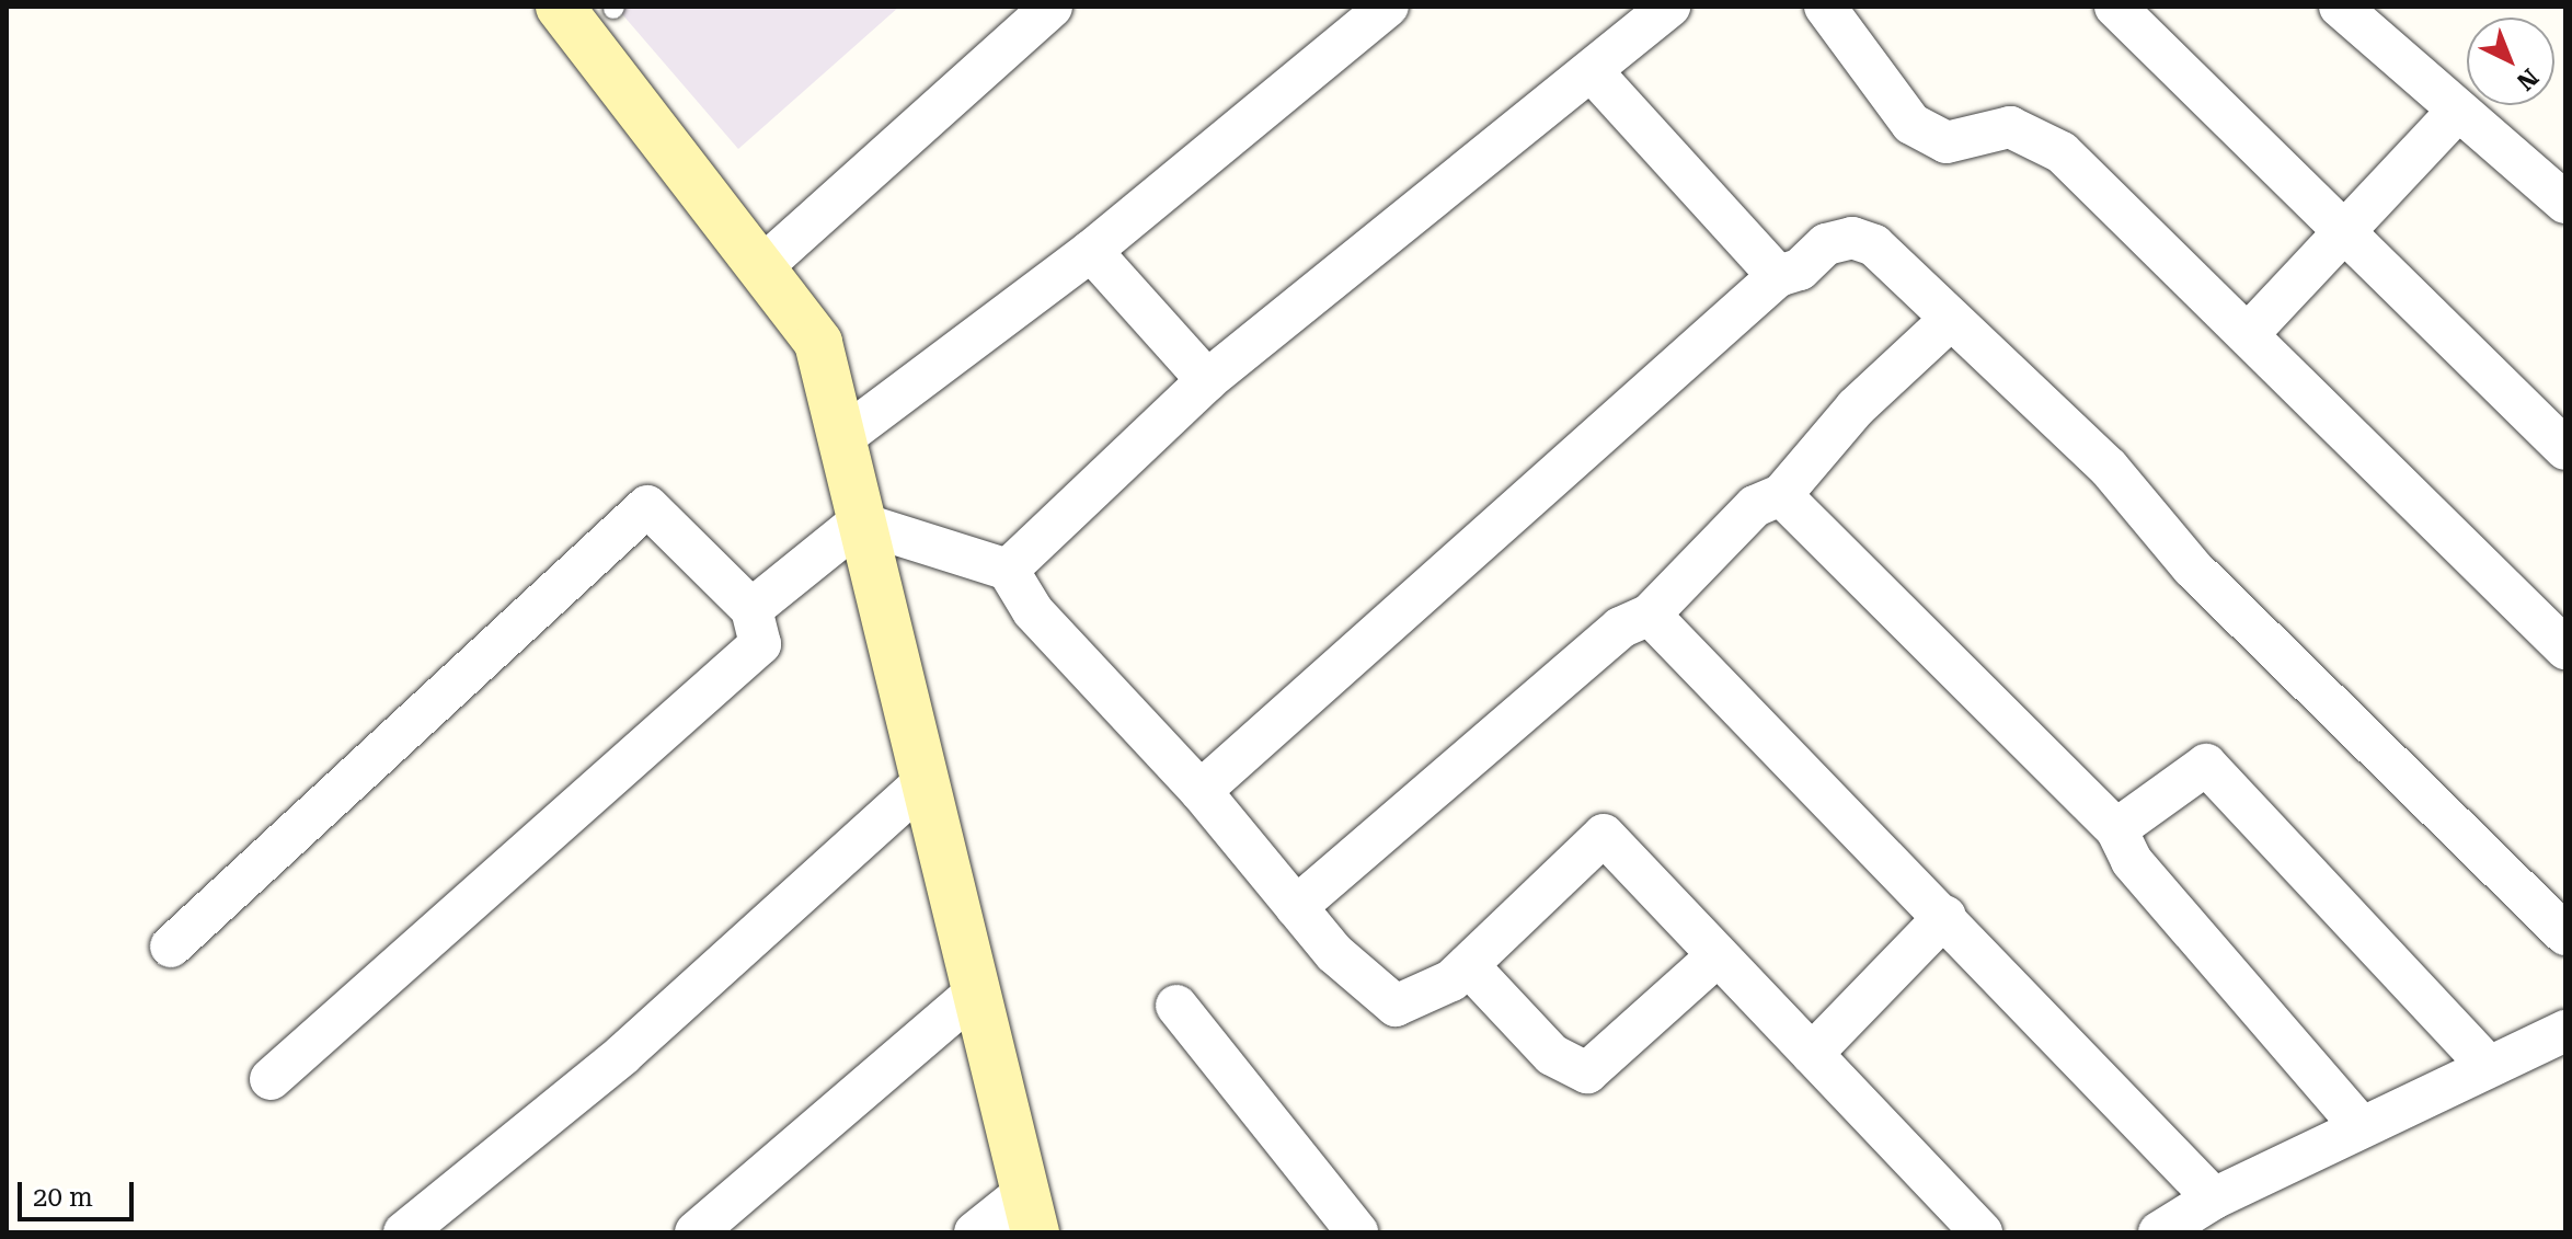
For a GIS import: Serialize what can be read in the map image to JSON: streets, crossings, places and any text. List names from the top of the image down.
{
  "scale_bar": "20 m",
  "north": "bottom right"
}
